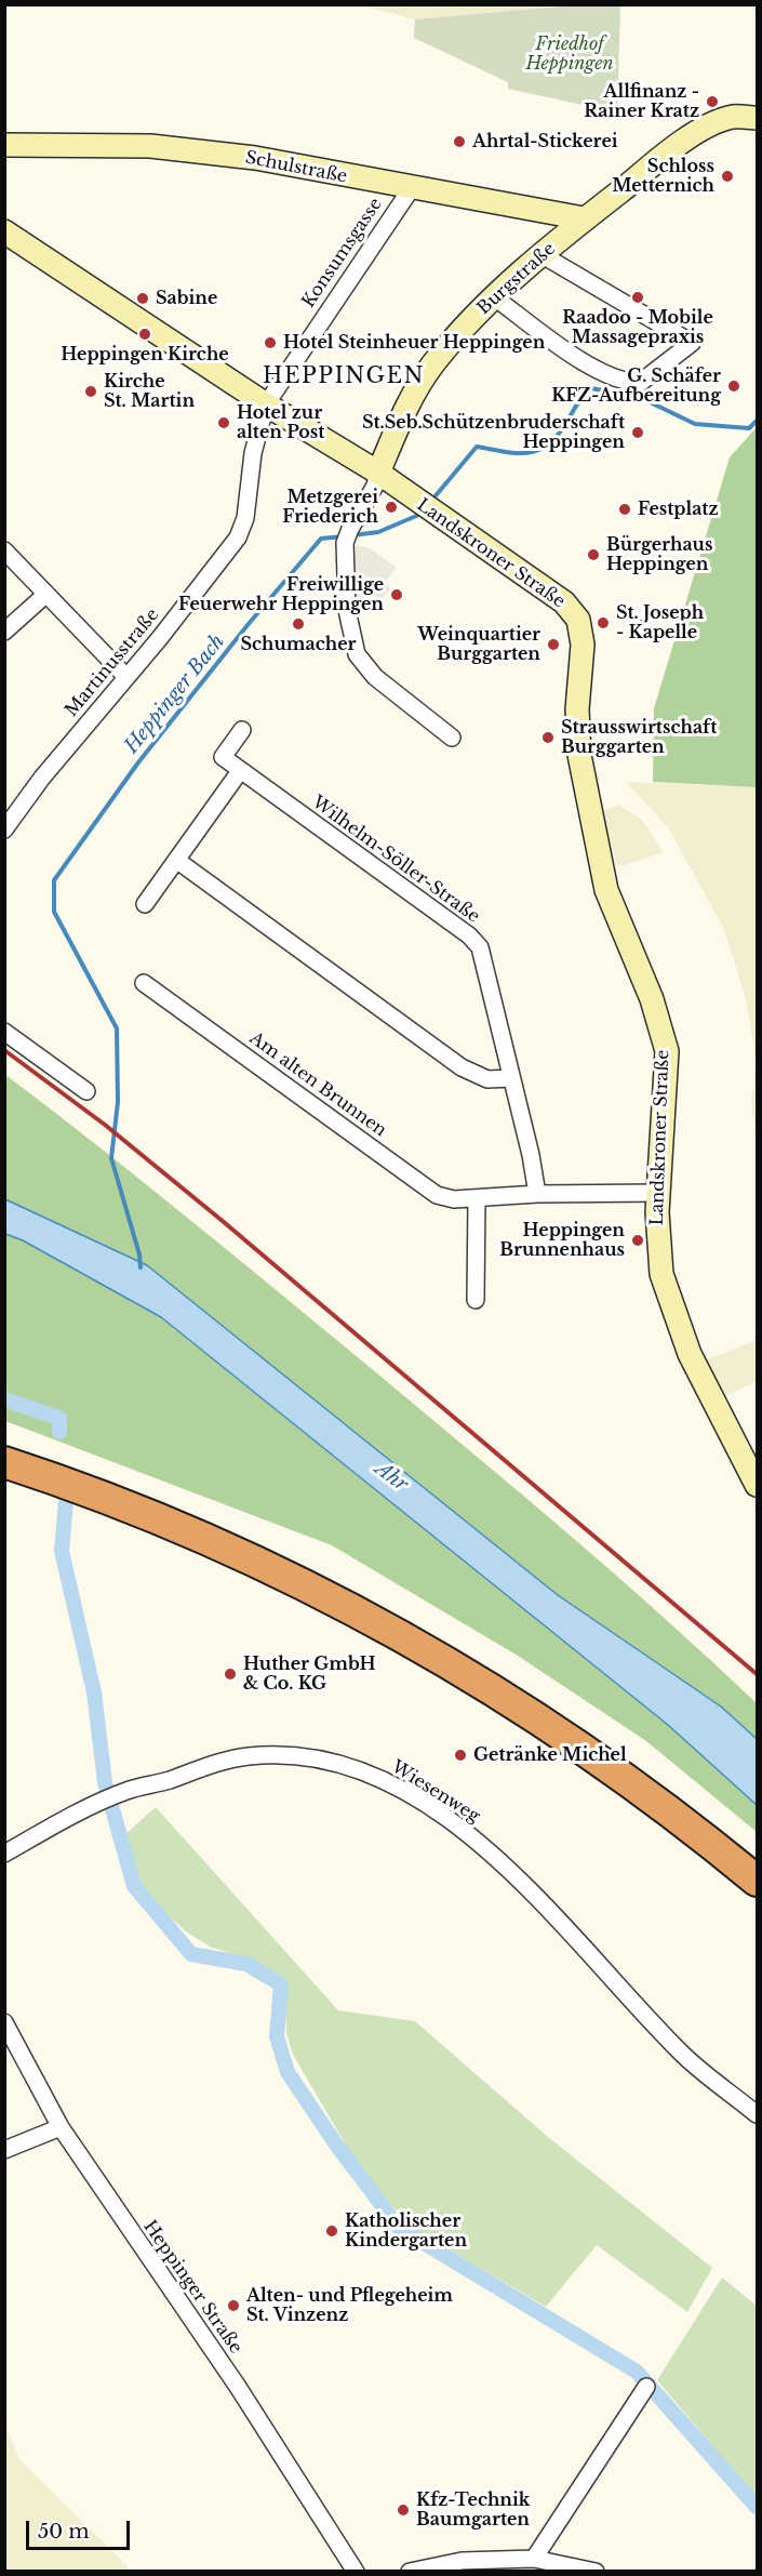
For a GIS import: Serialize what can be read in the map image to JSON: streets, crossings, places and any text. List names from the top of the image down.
{
  "streets": {
    "main road": ["Schulstraße", "Burgstraße", "Landskroner Straße"],
    "street": [
      "Konsumsgasse",
      "Martinusstraße",
      "Wilhelm-Söller-Straße",
      "Am alten Brunnen",
      "Wiesenweg",
      "Heppinger Straße"
    ]
  },
  "crossings": [
    ["Schulstraße", "Konsumsgasse"],
    ["Schulstraße", "Burgstraße"],
    ["Konsumsgasse", "Landskroner Straße"],
    ["Konsumsgasse", "Martinusstraße"],
    ["Burgstraße", "Landskroner Straße"],
    ["Landskroner Straße", "Martinusstraße"],
    ["Landskroner Straße", "Am alten Brunnen"],
    ["Wilhelm-Söller-Straße", "Am alten Brunnen"]
  ],
  "districts": ["HEPPINGEN"],
  "water": ["Heppinger Bach", "Ahr"],
  "parks": ["Friedhof Heppingen"],
  "places": [
    "Allfinanz - Rainer Kratz",
    "Ahrtal-Stickerei",
    "Schloss Metternich",
    "Raadoo - Mobile Massagepraxis",
    "Sabine",
    "Heppingen Kirche",
    "Hotel Steinheuer Heppingen",
    "G. Schäfer KFZ-Aufbereitung",
    "Kirche St. Martin",
    "Hotel zur alten Post",
    "St.Seb.Schützenbruderschaft Heppingen",
    "Metzgerei Friederich",
    "Festplatz",
    "Bürgerhaus Heppingen",
    "Freiwillige Feuerwehr Heppingen",
    "St. Joseph - Kapelle",
    "Schumacher",
    "Weinquartier Burggarten",
    "Strausswirtschaft Burggarten",
    "Heppingen Brunnenhaus",
    "Huther GmbH & Co. KG",
    "Getränke Michel",
    "Katholischer Kindergarten",
    "Alten- und Pflegeheim St. Vinzenz",
    "Kfz-Technik Baumgarten"
  ],
  "scale_bar": "50 m"
}
